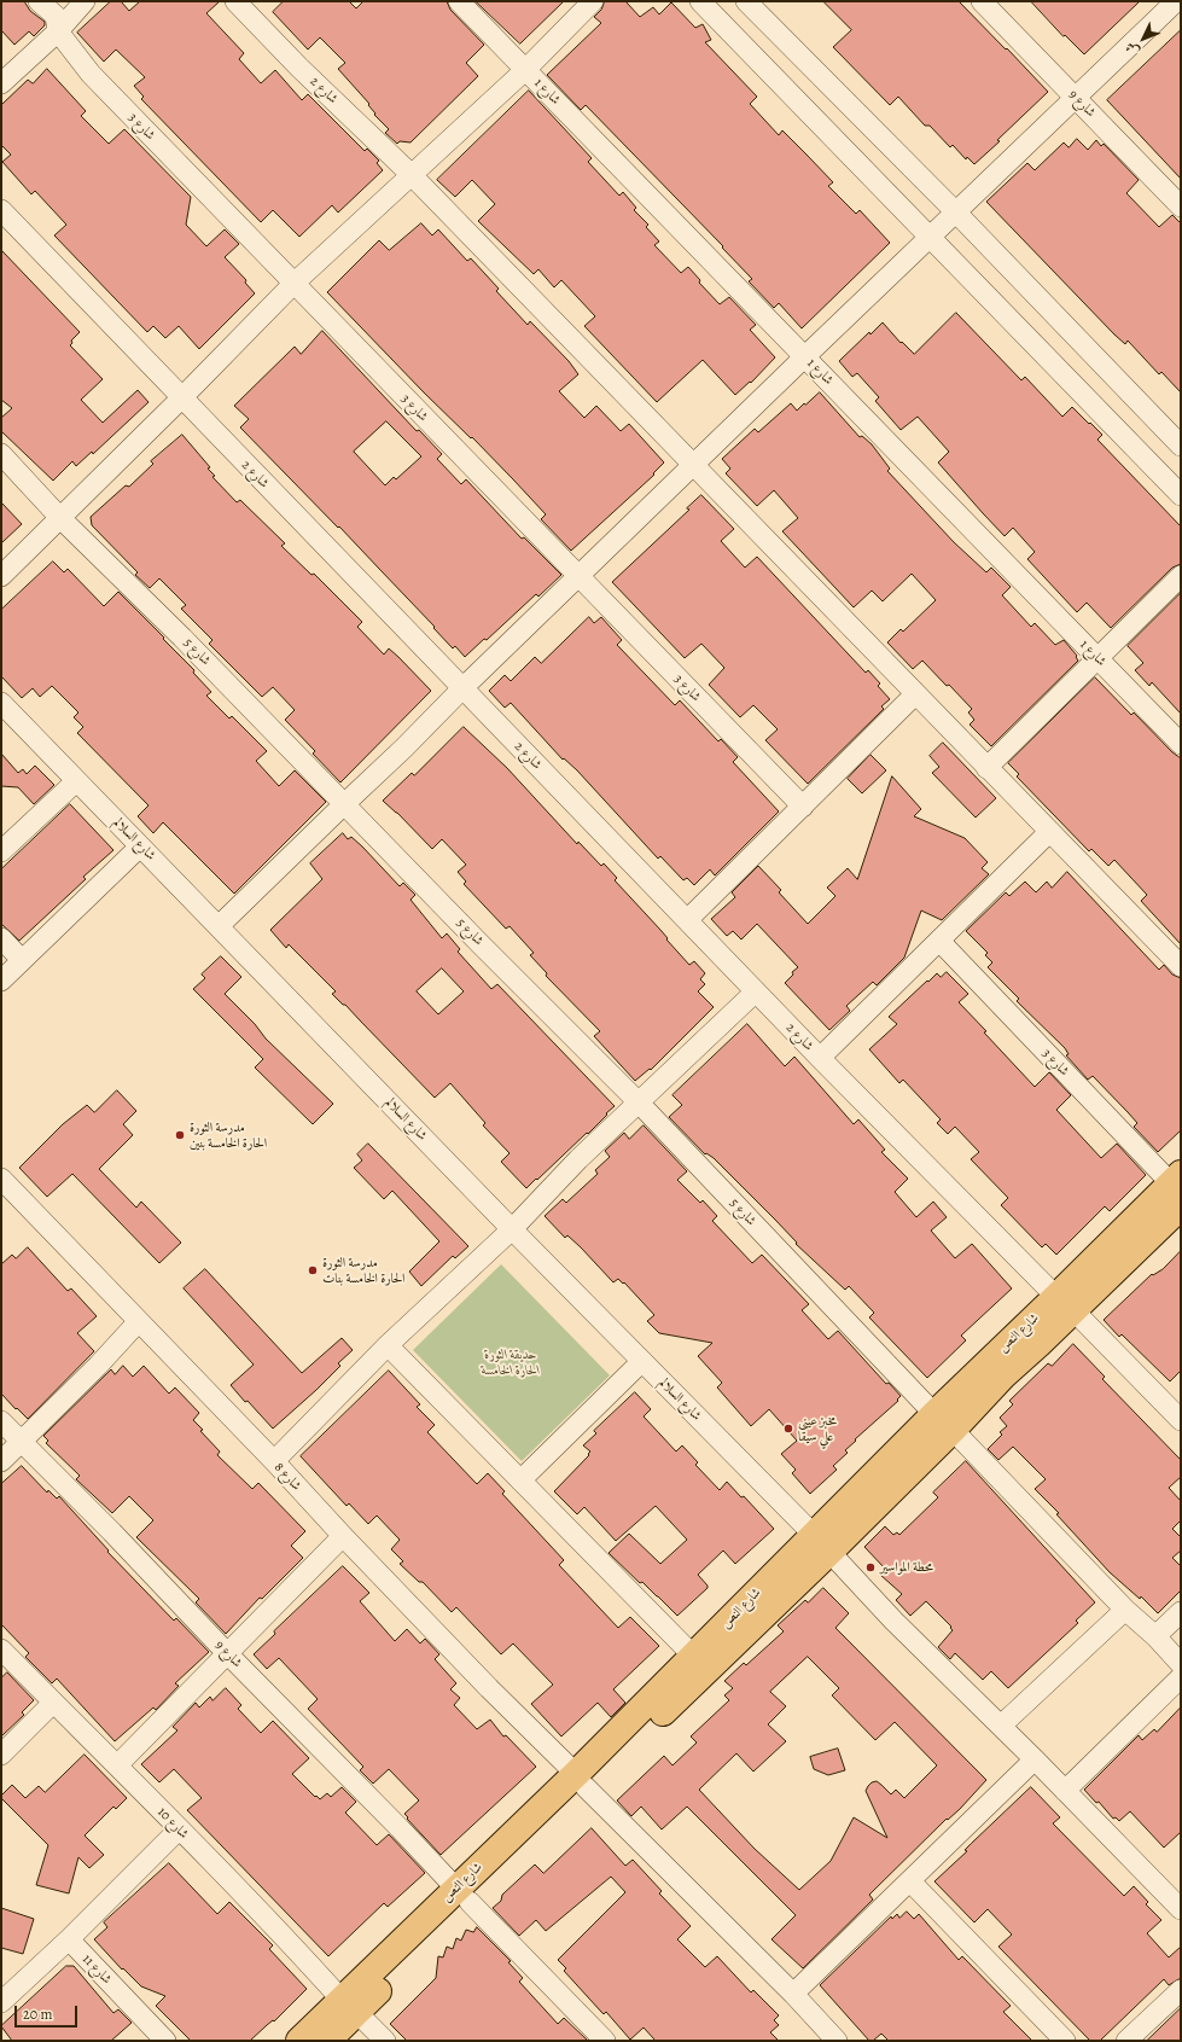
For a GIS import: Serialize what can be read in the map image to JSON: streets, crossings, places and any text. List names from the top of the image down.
{
  "streets": {
    "main road": ["شارع النص"],
    "street": [
      "شارع 2",
      "شارع 1",
      "شارع 9",
      "شارع 3",
      "شارع 5",
      "شارع السلالم",
      "شارع 8",
      "شارع 10",
      "شارع 11"
    ]
  },
  "crossings": [
    ["شارع 2", "شارع النص"],
    ["شارع 9", "شارع النص"],
    ["شارع 3", "شارع النص"],
    ["شارع 5", "شارع النص"],
    ["شارع السلالم", "شارع النص"],
    ["شارع النص", "شارع 8"],
    ["شارع النص", "شارع 10"]
  ],
  "parks": ["حديقة الثورة الحارة الخامسة"],
  "places": [
    "مدرسة الثورة الحارة الخامسة بنين",
    "مدرسة الثورة الحارة الخامسة بنات",
    "مخبز عيني علي سيقا",
    "محطة المواسير"
  ],
  "scale_bar": "20 m",
  "north": "bottom left"
}
